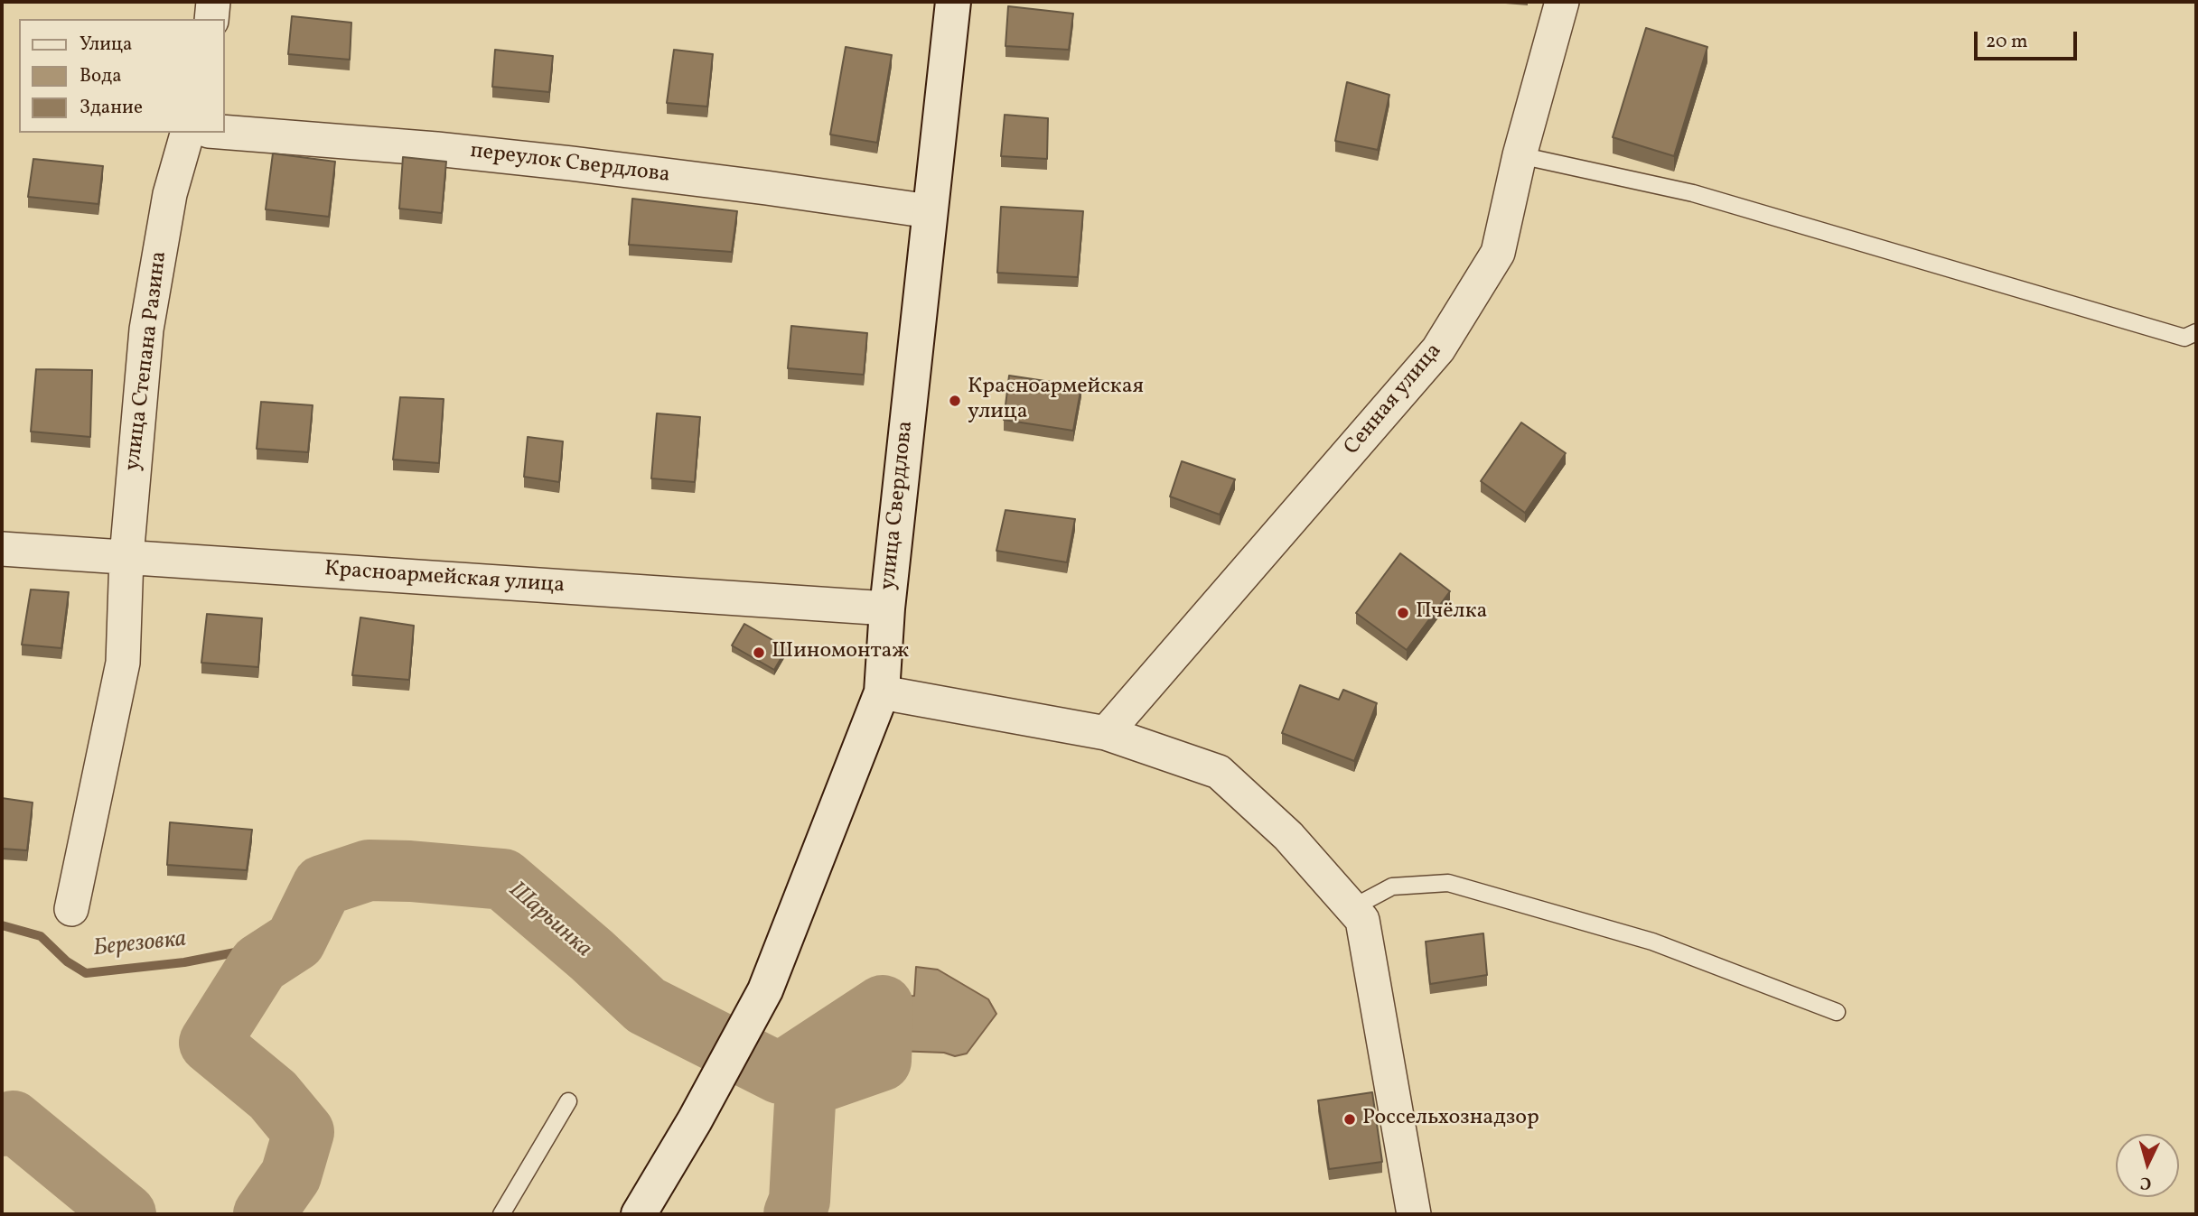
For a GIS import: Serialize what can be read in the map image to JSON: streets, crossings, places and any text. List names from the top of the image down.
{
  "streets": {
    "main road": ["улица Свердлова"],
    "street": [
      "переулок Свердлова",
      "улица Степана Разина",
      "Сенная улица",
      "Красноармейская улица"
    ]
  },
  "crossings": [
    ["переулок Свердлова", "улица Свердлова"],
    ["улица Степана Разина", "Красноармейская улица"],
    ["улица Свердлова", "Красноармейская улица"]
  ],
  "water": ["Шарьинка", "Березовка"],
  "places": [
    "Красноармейская улица",
    "Пчёлка",
    "Шиномонтаж",
    "Россельхознадзор"
  ],
  "legend": ["Улица", "Вода", "Здание"],
  "scale_bar": "20 m",
  "north": "bottom"
}
